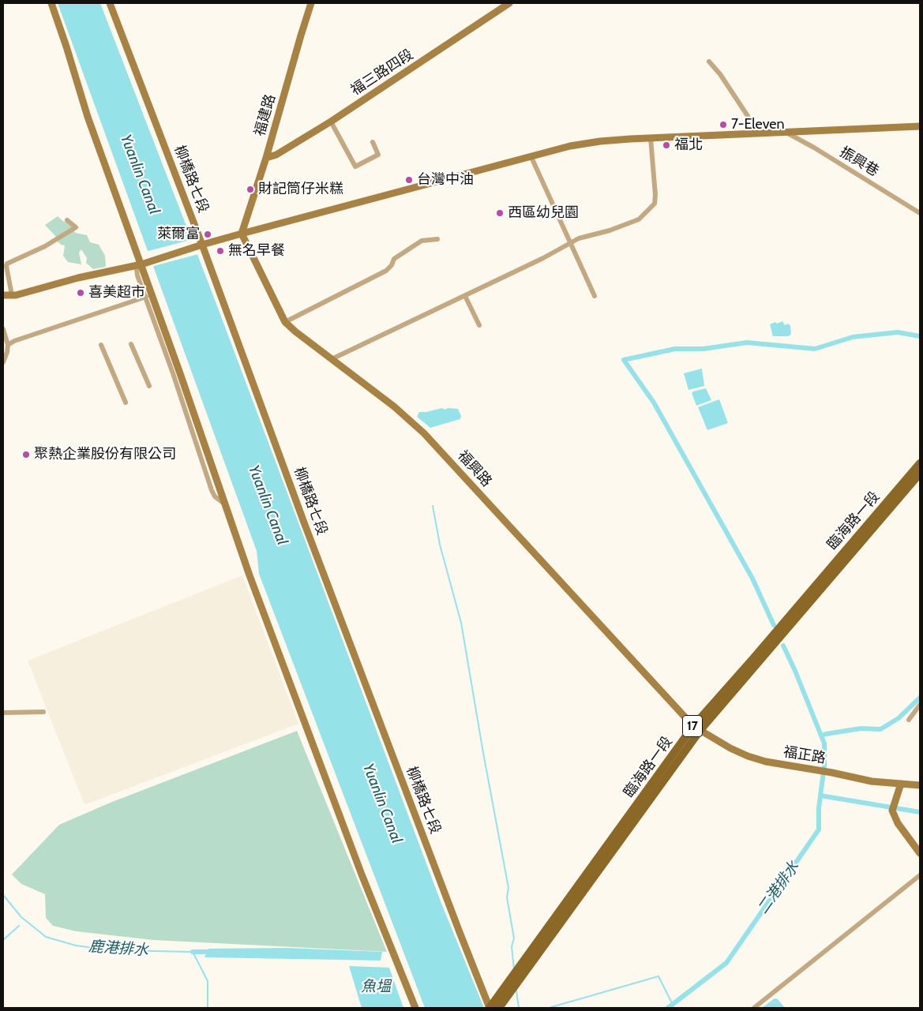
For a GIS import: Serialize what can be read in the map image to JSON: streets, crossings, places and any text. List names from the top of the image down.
{
  "streets": {
    "main road": ["臨海路一段", "17"],
    "street": [
      "福三路四段",
      "福建路",
      "振興巷",
      "柳橋路七段",
      "福興路",
      "福正路"
    ]
  },
  "crossings": [
    ["福三路四段", "福建路"],
    ["福建路", "福興路"],
    ["柳橋路七段", "臨海路一段"],
    ["福興路", "臨海路一段"],
    ["福興路", "福正路"],
    ["臨海路一段", "福正路"]
  ],
  "water": [
    "Yuanlin Canal",
    "二港排水",
    "鹿港排水",
    "魚塭"
  ],
  "places": [
    "7-Eleven",
    "福北",
    "台灣中油",
    "財記筒仔米糕",
    "西區幼兒園",
    "萊爾富",
    "無名早餐",
    "喜美超市",
    "聚熱企業股份有限公司"
  ]
}
